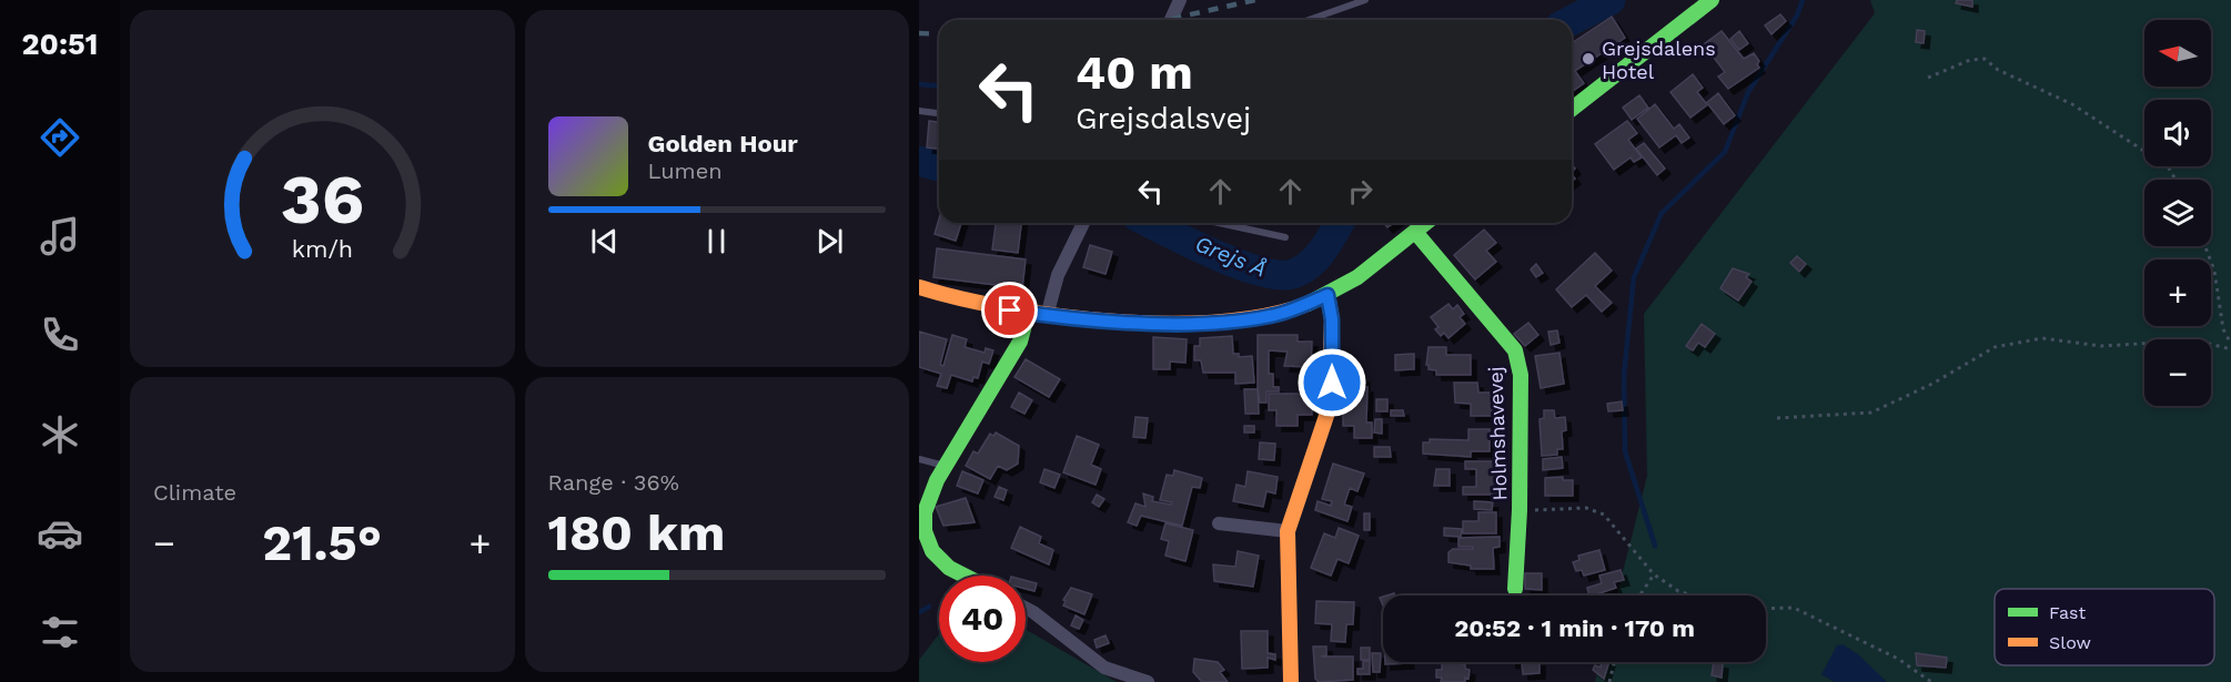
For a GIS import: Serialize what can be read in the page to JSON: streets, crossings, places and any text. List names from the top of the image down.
{
  "streets": {
    "street": ["Holmshavevej"]
  },
  "water": ["Grejs Å"],
  "places": ["Grejsdalens Hotel"],
  "legend": ["Fast", "Slow"],
  "north": "left",
  "page": {
    "tabs": "20:51",
    "map_buttons": ["+", "−"],
    "turn": ["40 m", "Grejsdalsvej"],
    "song": ["Golden Hour", "Lumen"],
    "tile": [
      "Climate",
      ["Range · 36%", "180 km"]
    ],
    "heat": ["−", "21.5°", "+"],
    "limit": "40",
    "trip": "20:52 · 1 min · 170 m",
    "gauge": ["36", "km/h"]
  }
}
